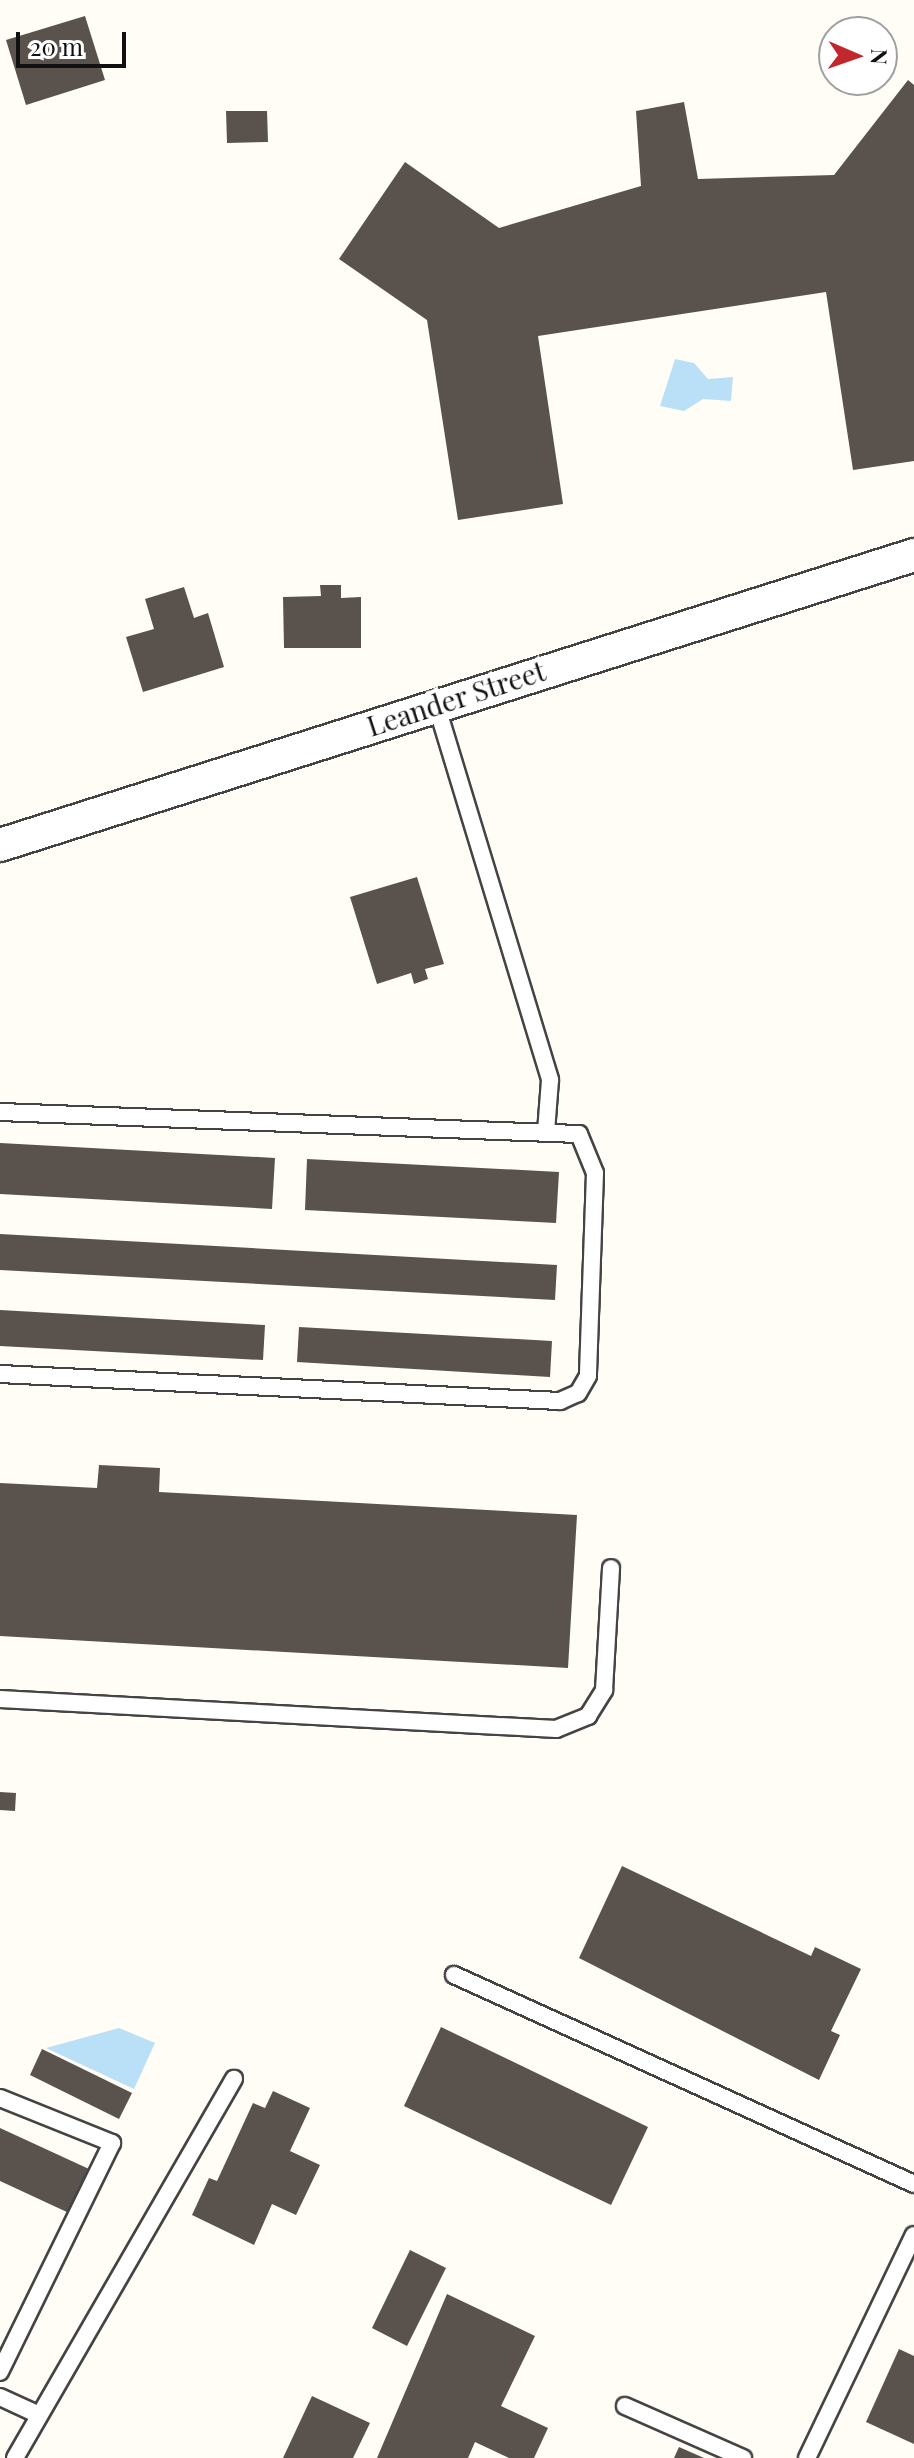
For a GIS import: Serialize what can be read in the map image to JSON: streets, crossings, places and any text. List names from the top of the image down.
{
  "streets": {
    "street": ["Leander Street"]
  },
  "scale_bar": "20 m",
  "north": "right"
}
